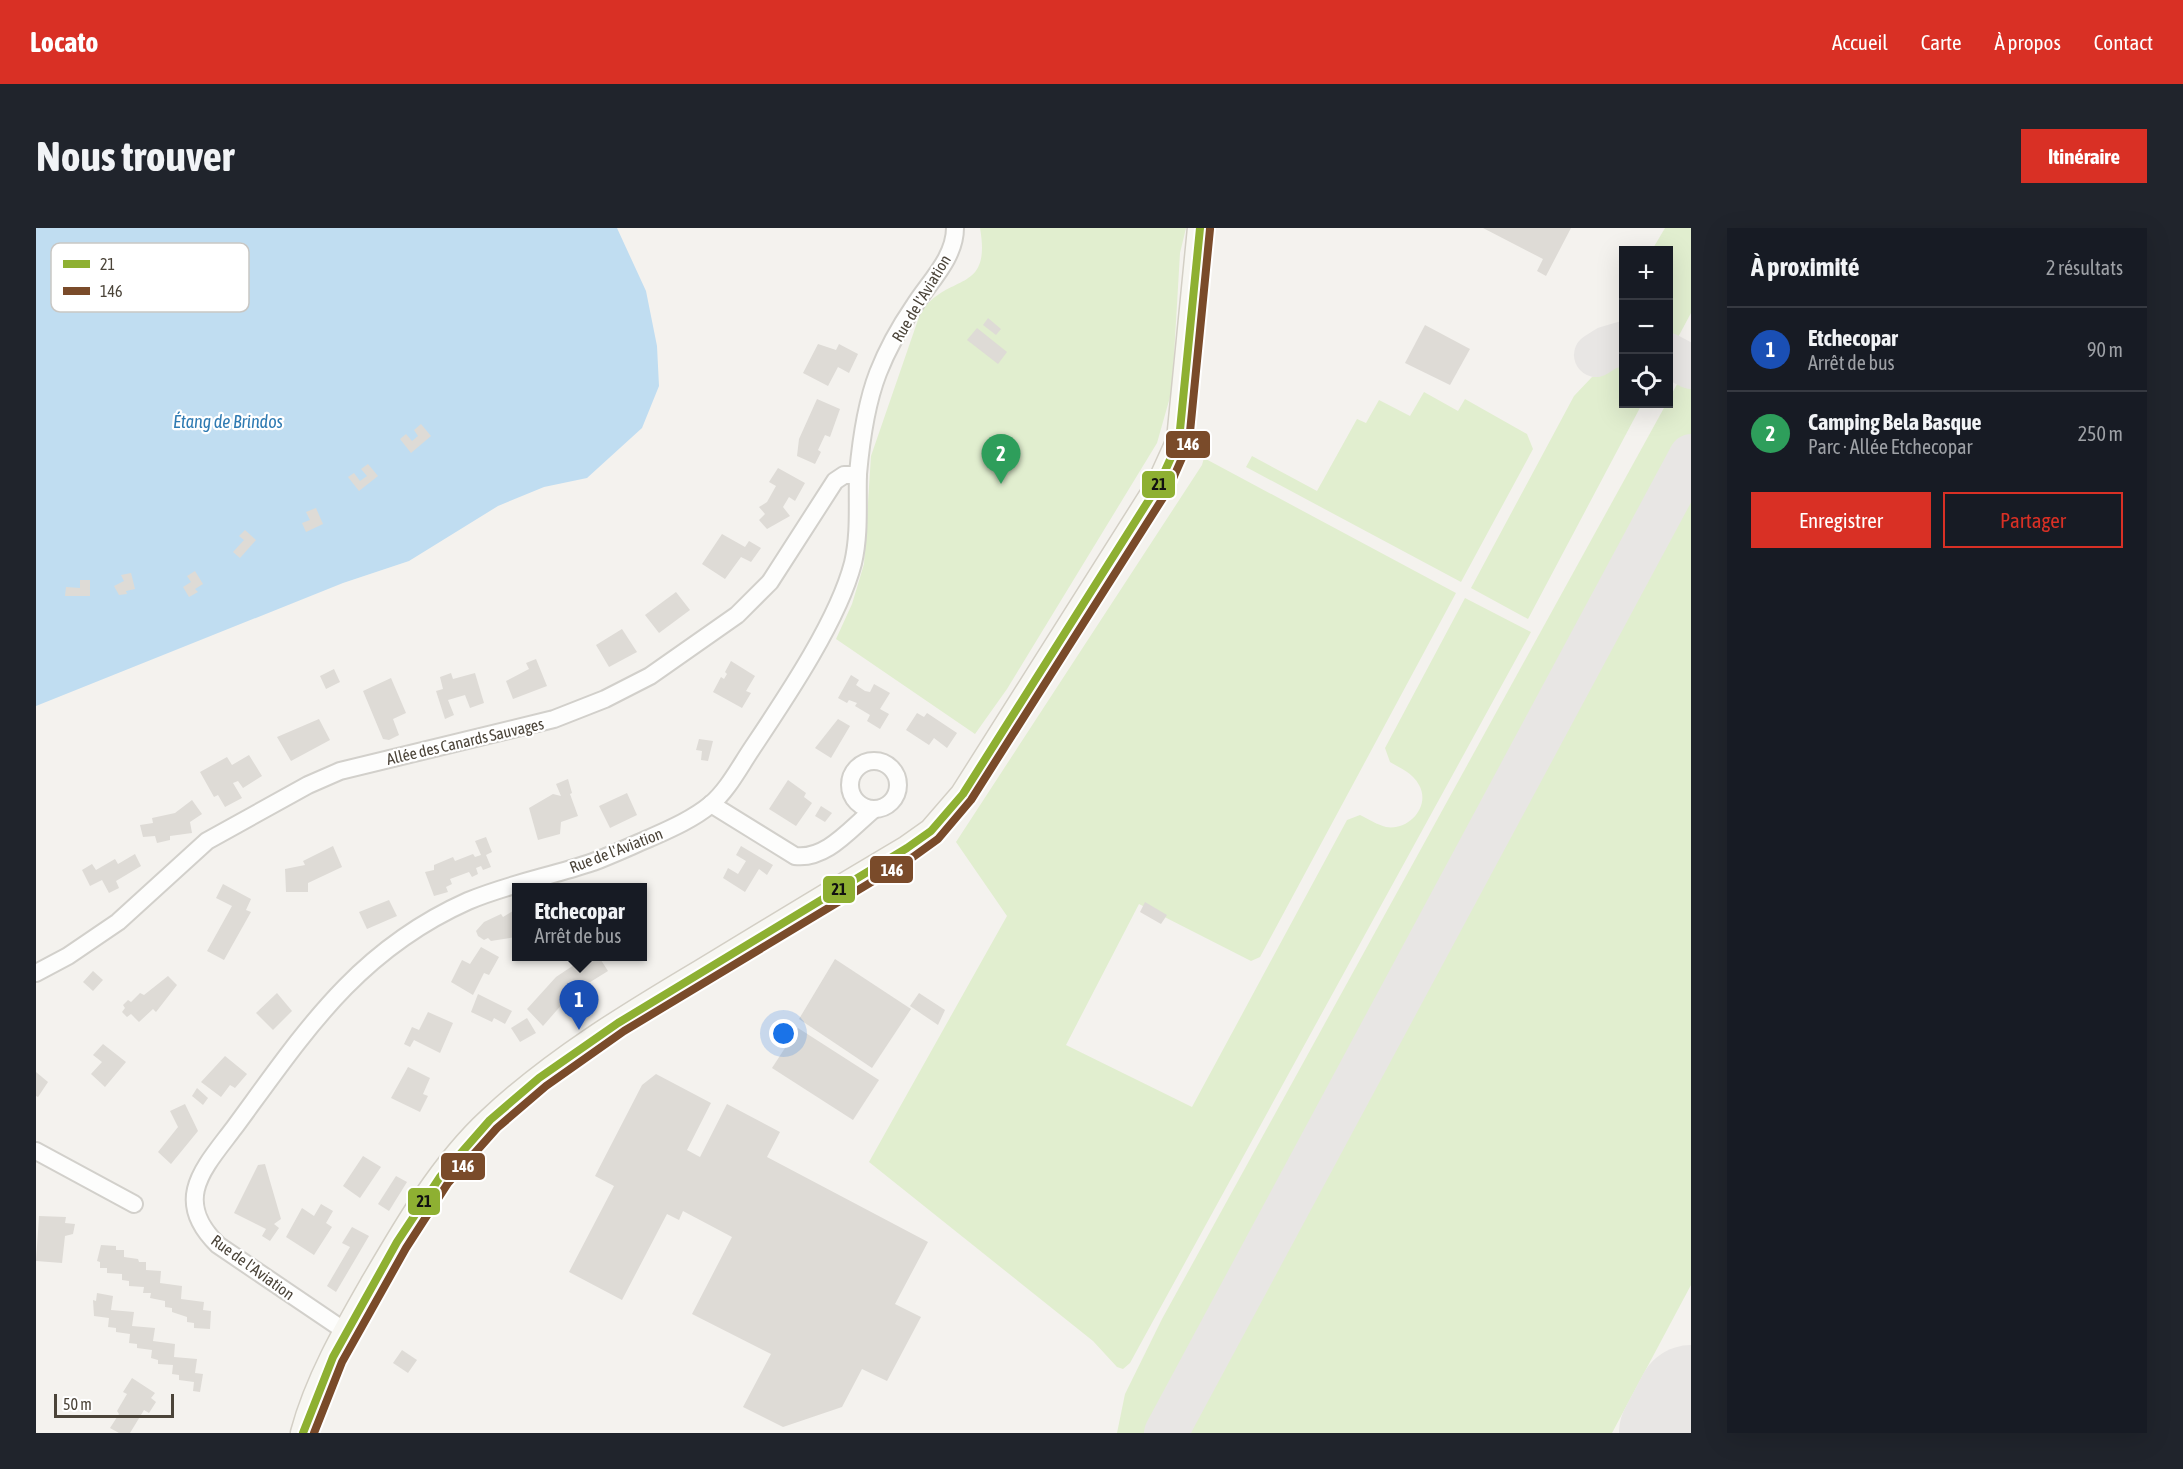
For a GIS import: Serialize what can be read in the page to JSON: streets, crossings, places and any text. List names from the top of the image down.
{
  "streets": {
    "street": ["Rue de l'Aviation", "Allée des Canards Sauvages"]
  },
  "crossings": [
    ["Rue de l'Aviation", "Allée des Canards Sauvages"]
  ],
  "water": ["Étang de Brindos"],
  "lines": ["transit line 21", "transit line 146"],
  "legend": ["21", "146"],
  "scale_bar": "50 m",
  "page": {
    "header": "Locato",
    "nav": [
      "Accueil",
      "Carte",
      "À propos",
      "Contact"
    ],
    "buttons": [
      "Itinéraire",
      ["Enregistrer", "Partager"]
    ],
    "title": "Nous trouver",
    "heading": ["À proximité", "2 résultats"],
    "map_buttons": ["+", "−"],
    "list": [
      {
        "mark": "1",
        "name": "Etchecopar",
        "note": "Arrêt de bus",
        "value": "90 m"
      },
      {
        "mark": "2",
        "name": "Camping Bela Basque",
        "note": "Parc · Allée Etchecopar",
        "value": "250 m"
      }
    ],
    "pins": ["2", "1"],
    "popup": ["Etchecopar", "Arrêt de bus"],
    "scale": "50 m"
  }
}
